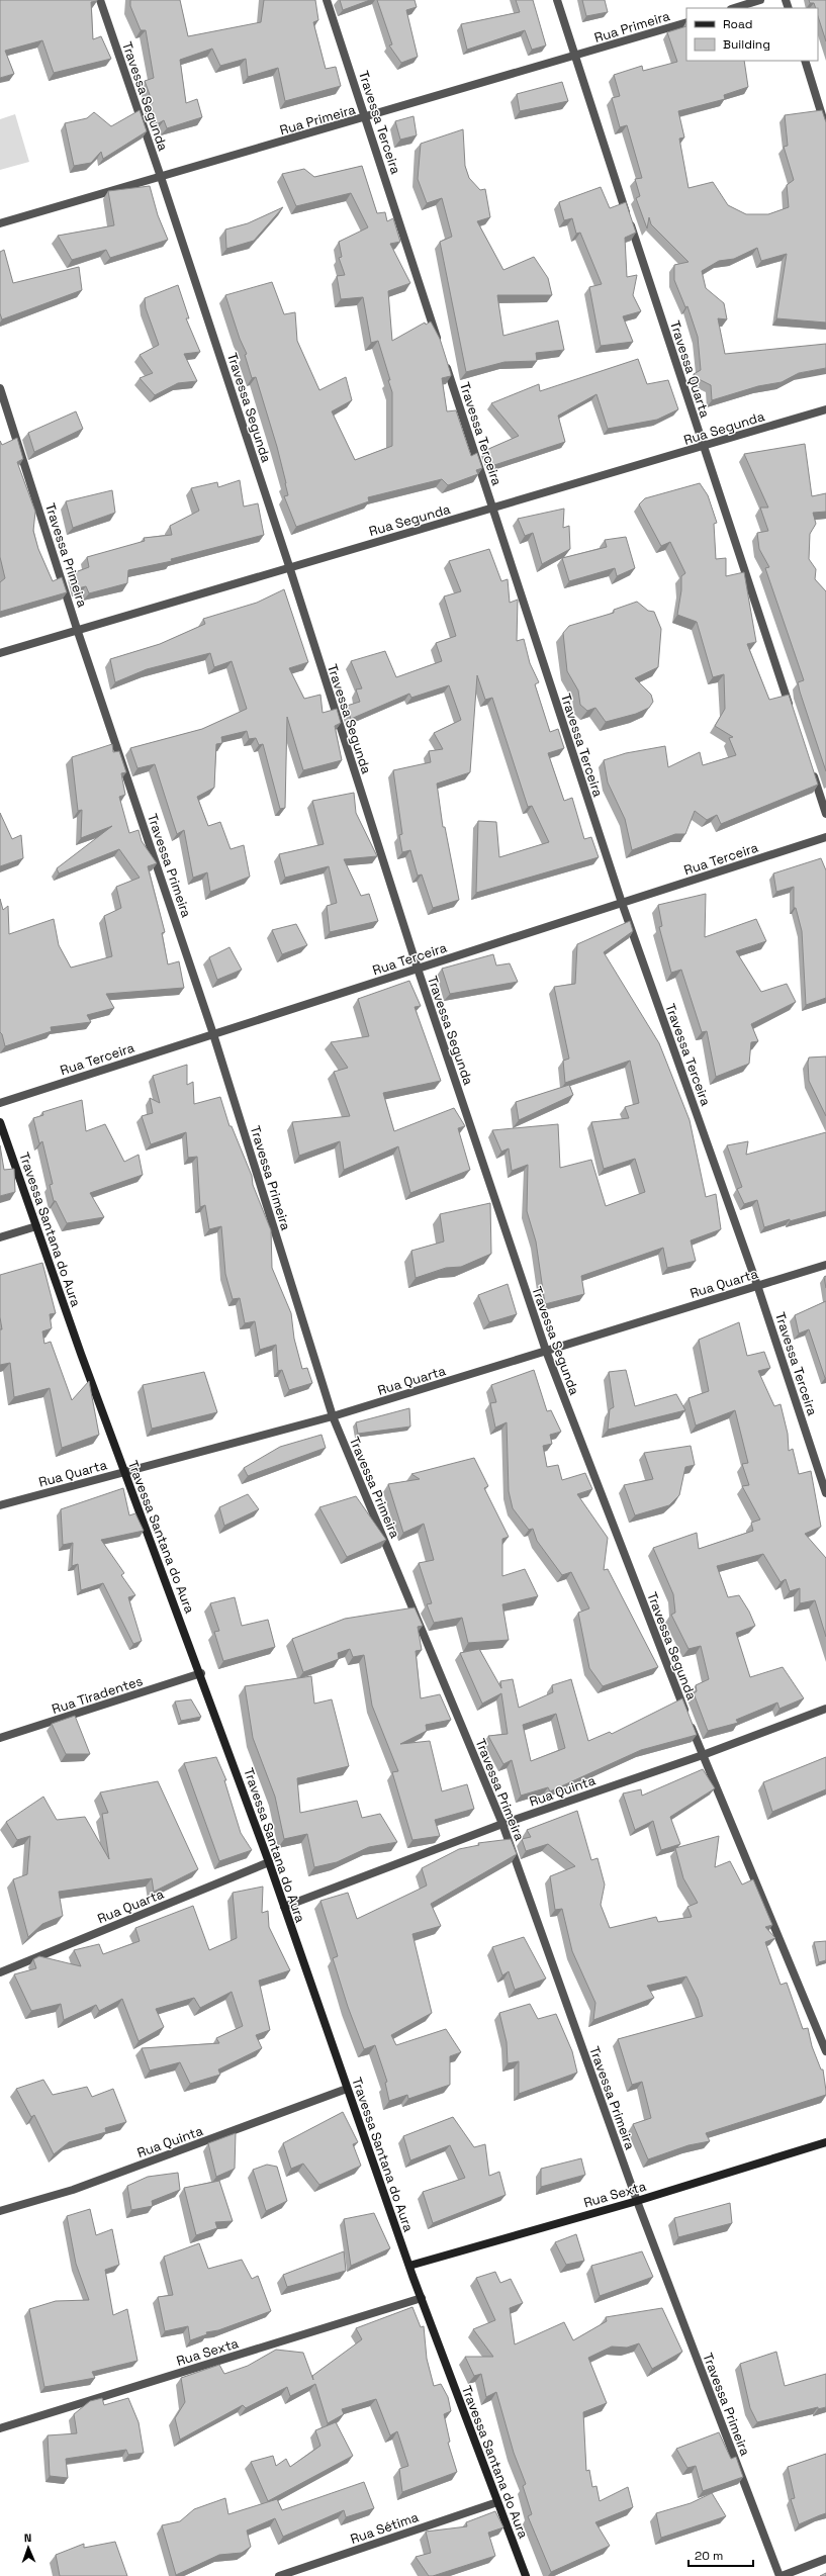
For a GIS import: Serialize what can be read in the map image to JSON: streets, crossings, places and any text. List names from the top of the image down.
{
  "streets": {
    "street": [
      "Rua Primeira",
      "Travessa Segunda",
      "Travessa Terceira",
      "Travessa Quarta",
      "Rua Segunda",
      "Travessa Primeira",
      "Rua Terceira",
      "Travessa Santana do Aura",
      "Rua Quarta",
      "Rua Tiradentes",
      "Rua Quinta",
      "Rua Sexta",
      "Rua Sétima"
    ]
  },
  "crossings": [
    ["Rua Primeira", "Travessa Segunda"],
    ["Rua Primeira", "Travessa Terceira"],
    ["Rua Primeira", "Travessa Quarta"],
    ["Travessa Segunda", "Rua Segunda"],
    ["Travessa Segunda", "Rua Terceira"],
    ["Travessa Segunda", "Rua Quarta"],
    ["Travessa Segunda", "Rua Quinta"],
    ["Travessa Terceira", "Rua Segunda"],
    ["Travessa Terceira", "Rua Terceira"],
    ["Travessa Terceira", "Rua Quarta"],
    ["Travessa Quarta", "Rua Segunda"],
    ["Rua Segunda", "Travessa Primeira"],
    ["Travessa Primeira", "Rua Terceira"],
    ["Travessa Primeira", "Rua Quarta"],
    ["Travessa Primeira", "Rua Quinta"],
    ["Travessa Primeira", "Rua Sexta"],
    ["Travessa Santana do Aura", "Rua Quarta"],
    ["Travessa Santana do Aura", "Rua Tiradentes"],
    ["Travessa Santana do Aura", "Rua Quinta"],
    ["Travessa Santana do Aura", "Rua Sexta"],
    ["Travessa Santana do Aura", "Rua Sétima"]
  ],
  "legend": ["Road", "Building"],
  "scale_bar": "20 m",
  "north": "top"
}
